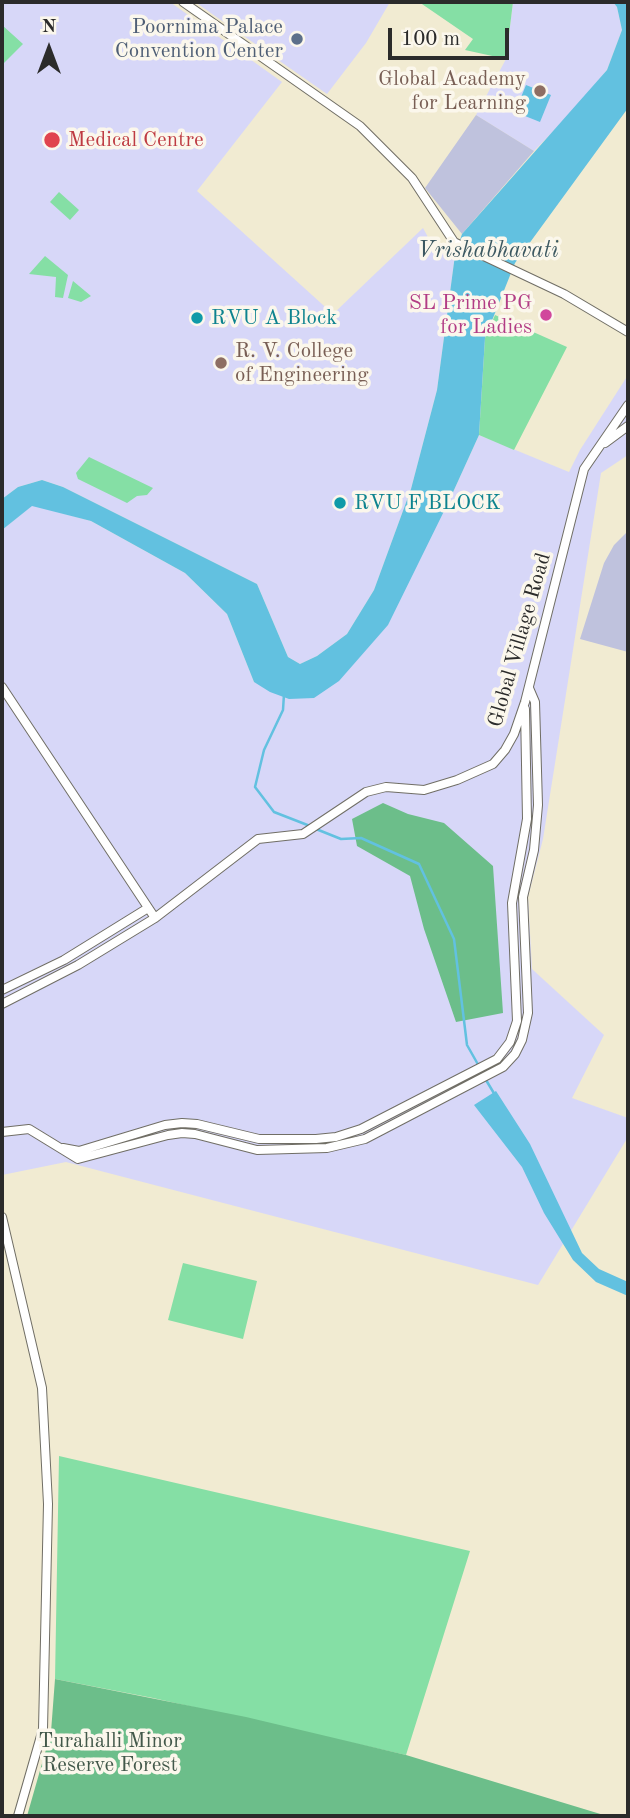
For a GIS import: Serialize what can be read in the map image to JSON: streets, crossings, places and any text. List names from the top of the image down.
{
  "streets": {
    "street": ["Global Village Road"]
  },
  "water": ["Vrishabhavati"],
  "parks": ["Turahalli Minor Reserve Forest"],
  "places": [
    "Poornima Palace Convention Center",
    "Global Academy for Learning",
    "Medical Centre",
    "SL Prime PG for Ladies",
    "RVU A Block",
    "R. V. College of Engineering",
    "RVU F BLOCK"
  ],
  "scale_bar": "100 m",
  "north": "top"
}
